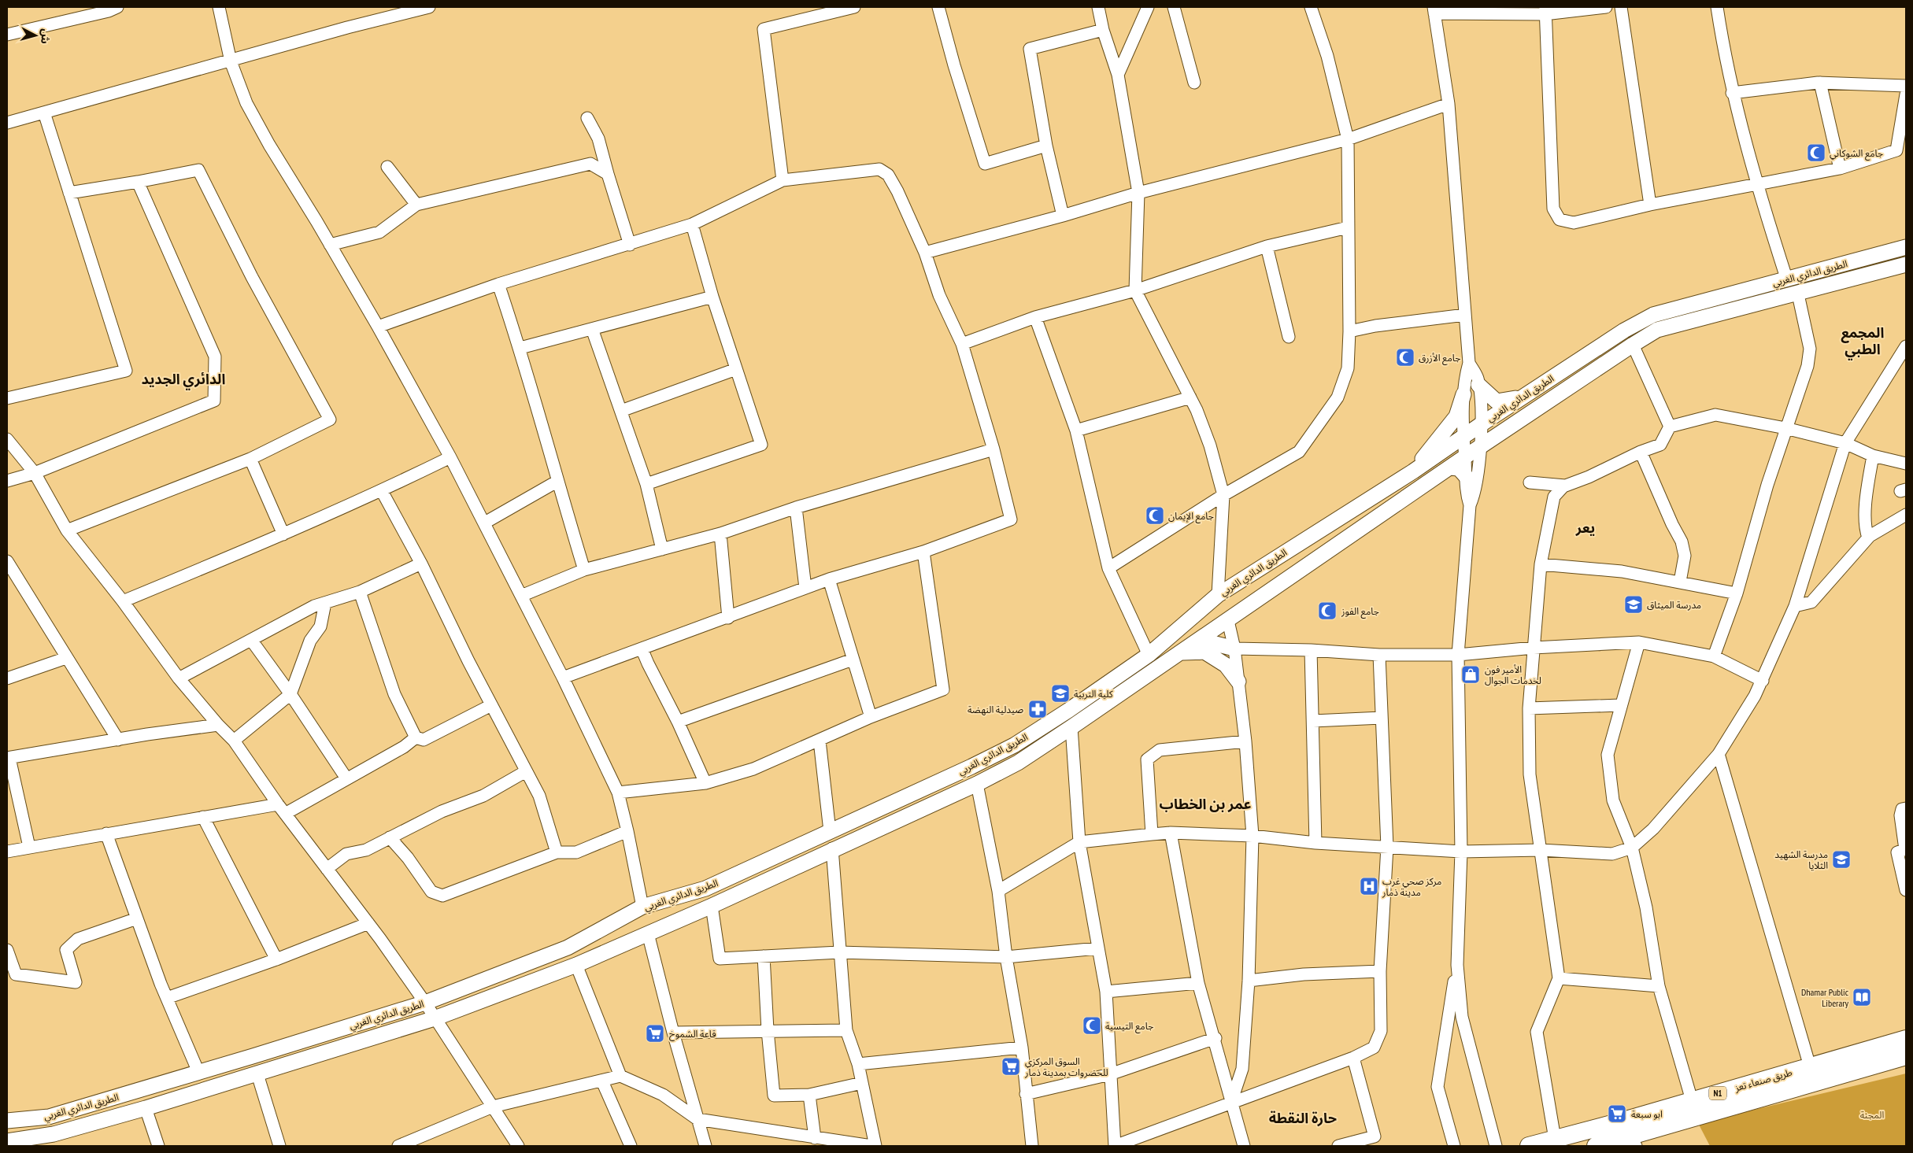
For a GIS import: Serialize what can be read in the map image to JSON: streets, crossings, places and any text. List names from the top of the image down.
{
  "streets": {
    "highway": ["طريق صنعاء تعز", "N1"],
    "main road": ["الطريق الدائري الغربي"]
  },
  "districts": [
    "المجمع الطبي",
    "الدائري الجديد",
    "يعر",
    "عمر بن الخطاب",
    "حارة النقطة"
  ],
  "parks": ["المجنة"],
  "places": {
    "mosque": [
      "جامع الشوكاني",
      "جامع الأزرق",
      "جامع الإيمان",
      "جامع الفوز",
      "جامع التيسية"
    ],
    "school or university": ["مدرسة الميثاق", "كلية التربية", "مدرسة الشهيد الثلايا"],
    "shop": ["الأمير فون لخدمات الجوال"],
    "pharmacy": ["صيدلية النهضة"],
    "hospital": ["مركز صحي غرب مدينة ذمار"],
    "library": ["Dhamar Public Liberary"],
    "supermarket": ["قاعة الشموخ", "السوق المركزي للحضروات بمدينة ذمار", "ابو سبعة"]
  },
  "north": "right"
}
